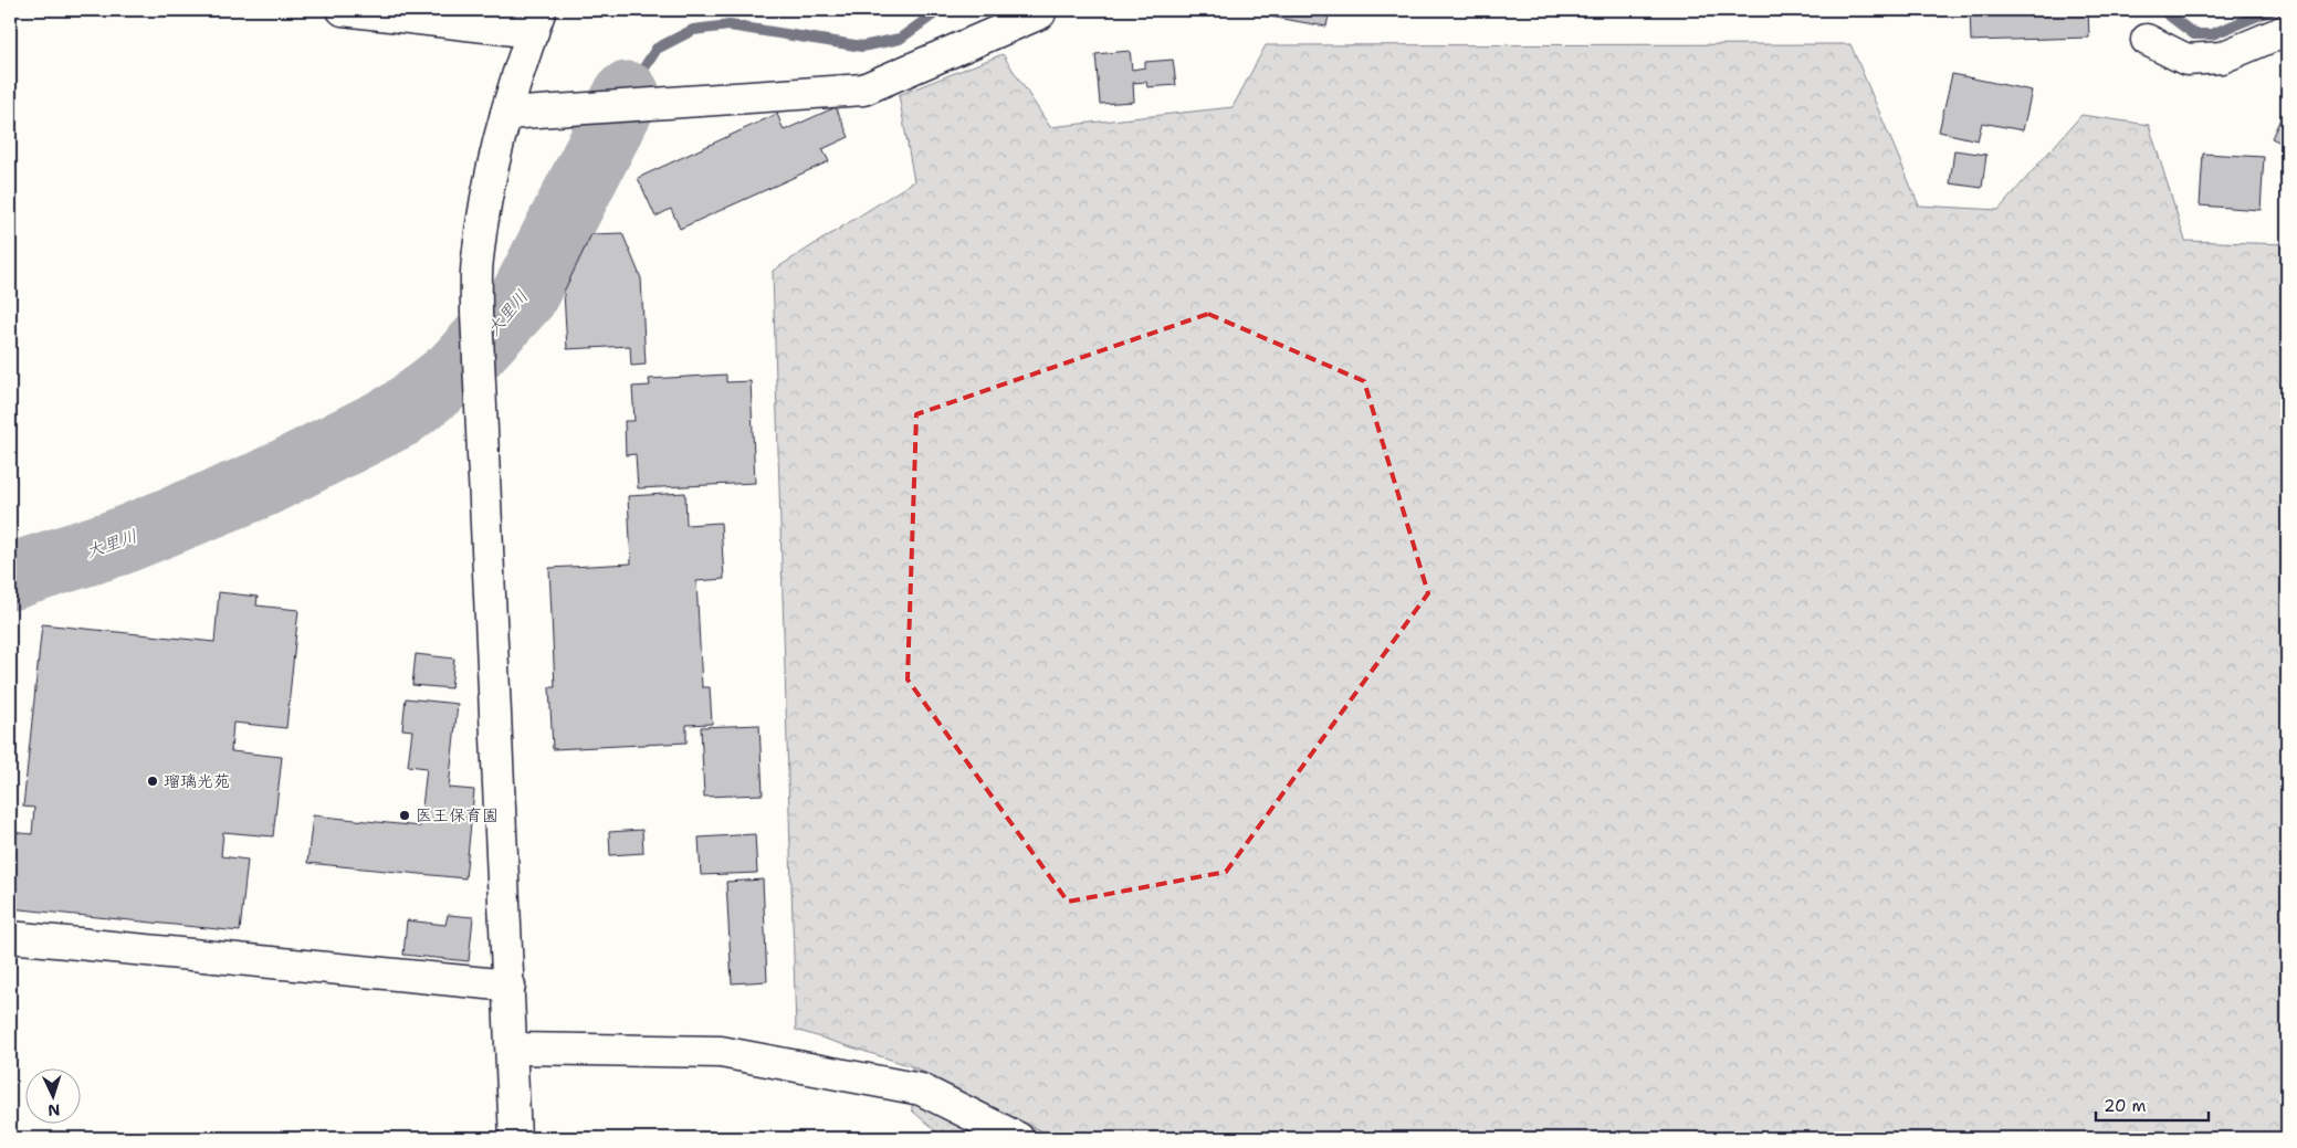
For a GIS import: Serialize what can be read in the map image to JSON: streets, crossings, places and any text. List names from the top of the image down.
{
  "water": ["大里川"],
  "places": ["瑠璃光苑", "医王保育園"],
  "scale_bar": "20 m",
  "north": "bottom"
}
